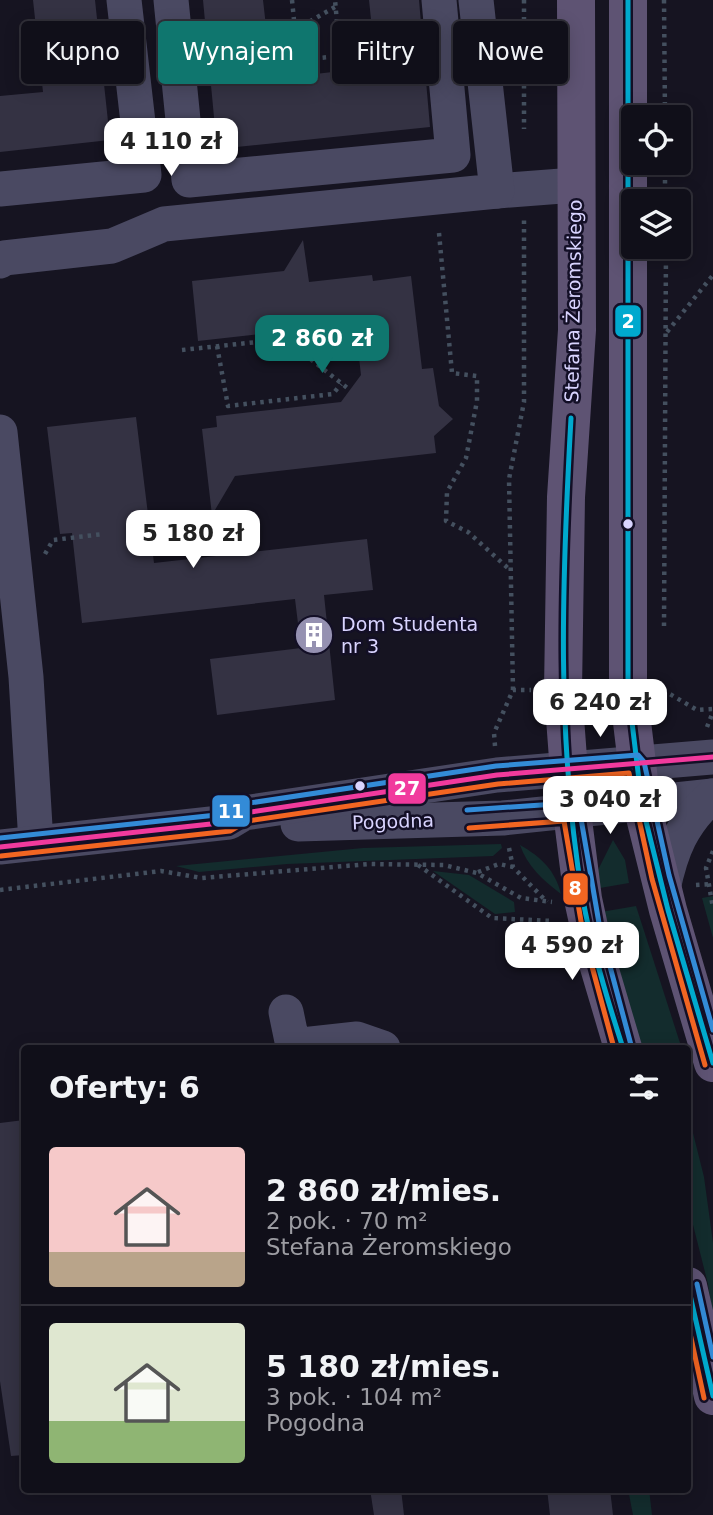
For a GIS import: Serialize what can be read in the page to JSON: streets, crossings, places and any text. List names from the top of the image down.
{
  "streets": {
    "main road": ["Stefana Żeromskiego"],
    "street": ["Pogodna"]
  },
  "crossings": [
    ["Stefana Żeromskiego", "Pogodna"]
  ],
  "places": {
    "building": ["Dom Studenta nr 3"]
  },
  "lines": [
    "transit line 2",
    "transit line 11",
    "transit line 27",
    "transit line 8"
  ],
  "page": {
    "chip": [
      "Kupno",
      "Wynajem",
      "Filtry",
      "Nowe"
    ],
    "price": [
      "4 110 zł",
      "2 860 zł",
      "5 180 zł",
      "6 240 zł",
      "3 040 zł",
      "4 590 zł"
    ],
    "heading": "Oferty: 6",
    "list": [
      {
        "name": "2 860 zł/mies.",
        "note": "2 pok. · 70 m² · Stefana Żeromskiego"
      },
      {
        "name": "5 180 zł/mies.",
        "note": "3 pok. · 104 m² · Pogodna"
      }
    ]
  }
}
